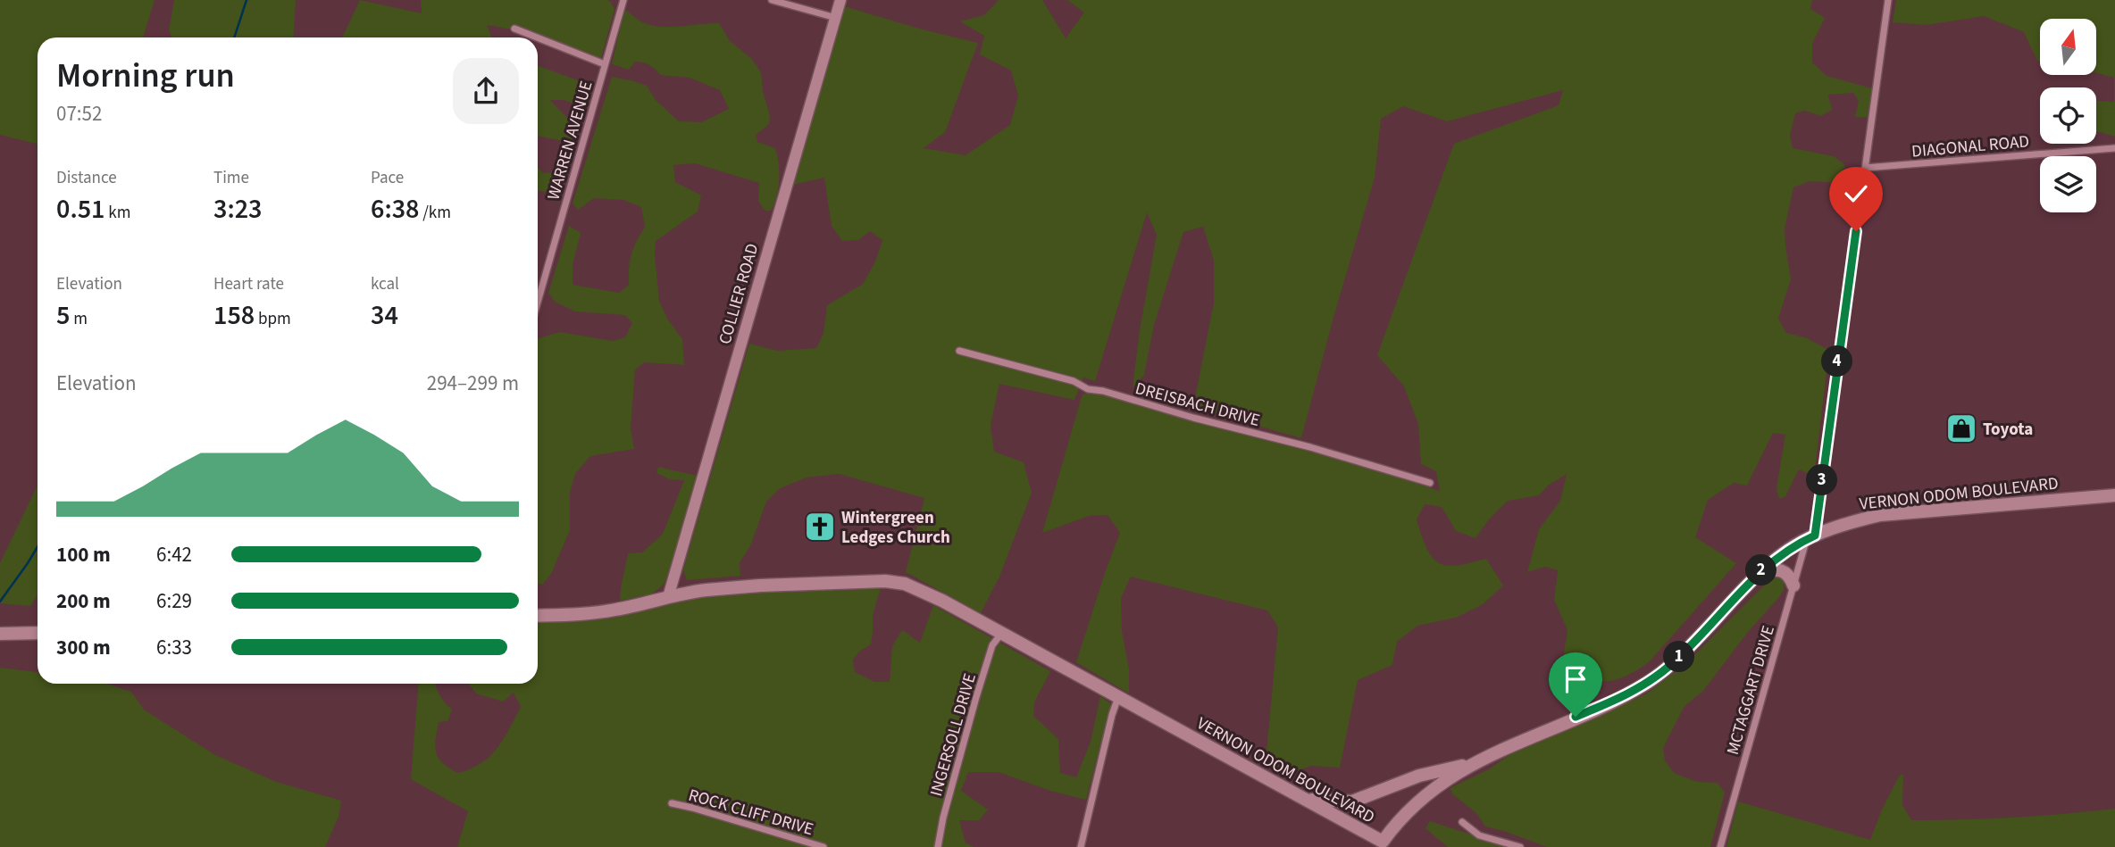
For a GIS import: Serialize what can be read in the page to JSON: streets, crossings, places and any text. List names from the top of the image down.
{
  "streets": {
    "main road": ["VERNON ODOM BOULEVARD"],
    "street": [
      "WARREN AVENUE",
      "DIAGONAL ROAD",
      "COLLIER ROAD",
      "DREISBACH DRIVE",
      "MCTAGGART DRIVE",
      "INGERSOLL DRIVE",
      "ROCK CLIFF DRIVE"
    ]
  },
  "crossings": [
    ["DIAGONAL ROAD", "MCTAGGART DRIVE"],
    ["COLLIER ROAD", "VERNON ODOM BOULEVARD"],
    ["VERNON ODOM BOULEVARD", "MCTAGGART DRIVE"],
    ["VERNON ODOM BOULEVARD", "INGERSOLL DRIVE"]
  ],
  "places": {
    "shop": ["Toyota"],
    "church": ["Wintergreen Ledges Church"]
  },
  "north": "top",
  "page": {
    "heading": ["Morning run", "07:52"],
    "stats": [
      ["Distance", "0.51 km"],
      ["Time", "3:23"],
      ["Pace", "6:38 /km"],
      ["Elevation", "5 m"],
      ["Heart rate", "158 bpm"],
      ["kcal", "34"]
    ],
    "pins": [
      "4",
      "3",
      "2",
      "1"
    ],
    "chart": ["Elevation", "294–299 m"],
    "list": [
      {
        "name": "100 m",
        "note": "6:42"
      },
      {
        "name": "200 m",
        "note": "6:29"
      },
      {
        "name": "300 m",
        "note": "6:33"
      }
    ]
  }
}
